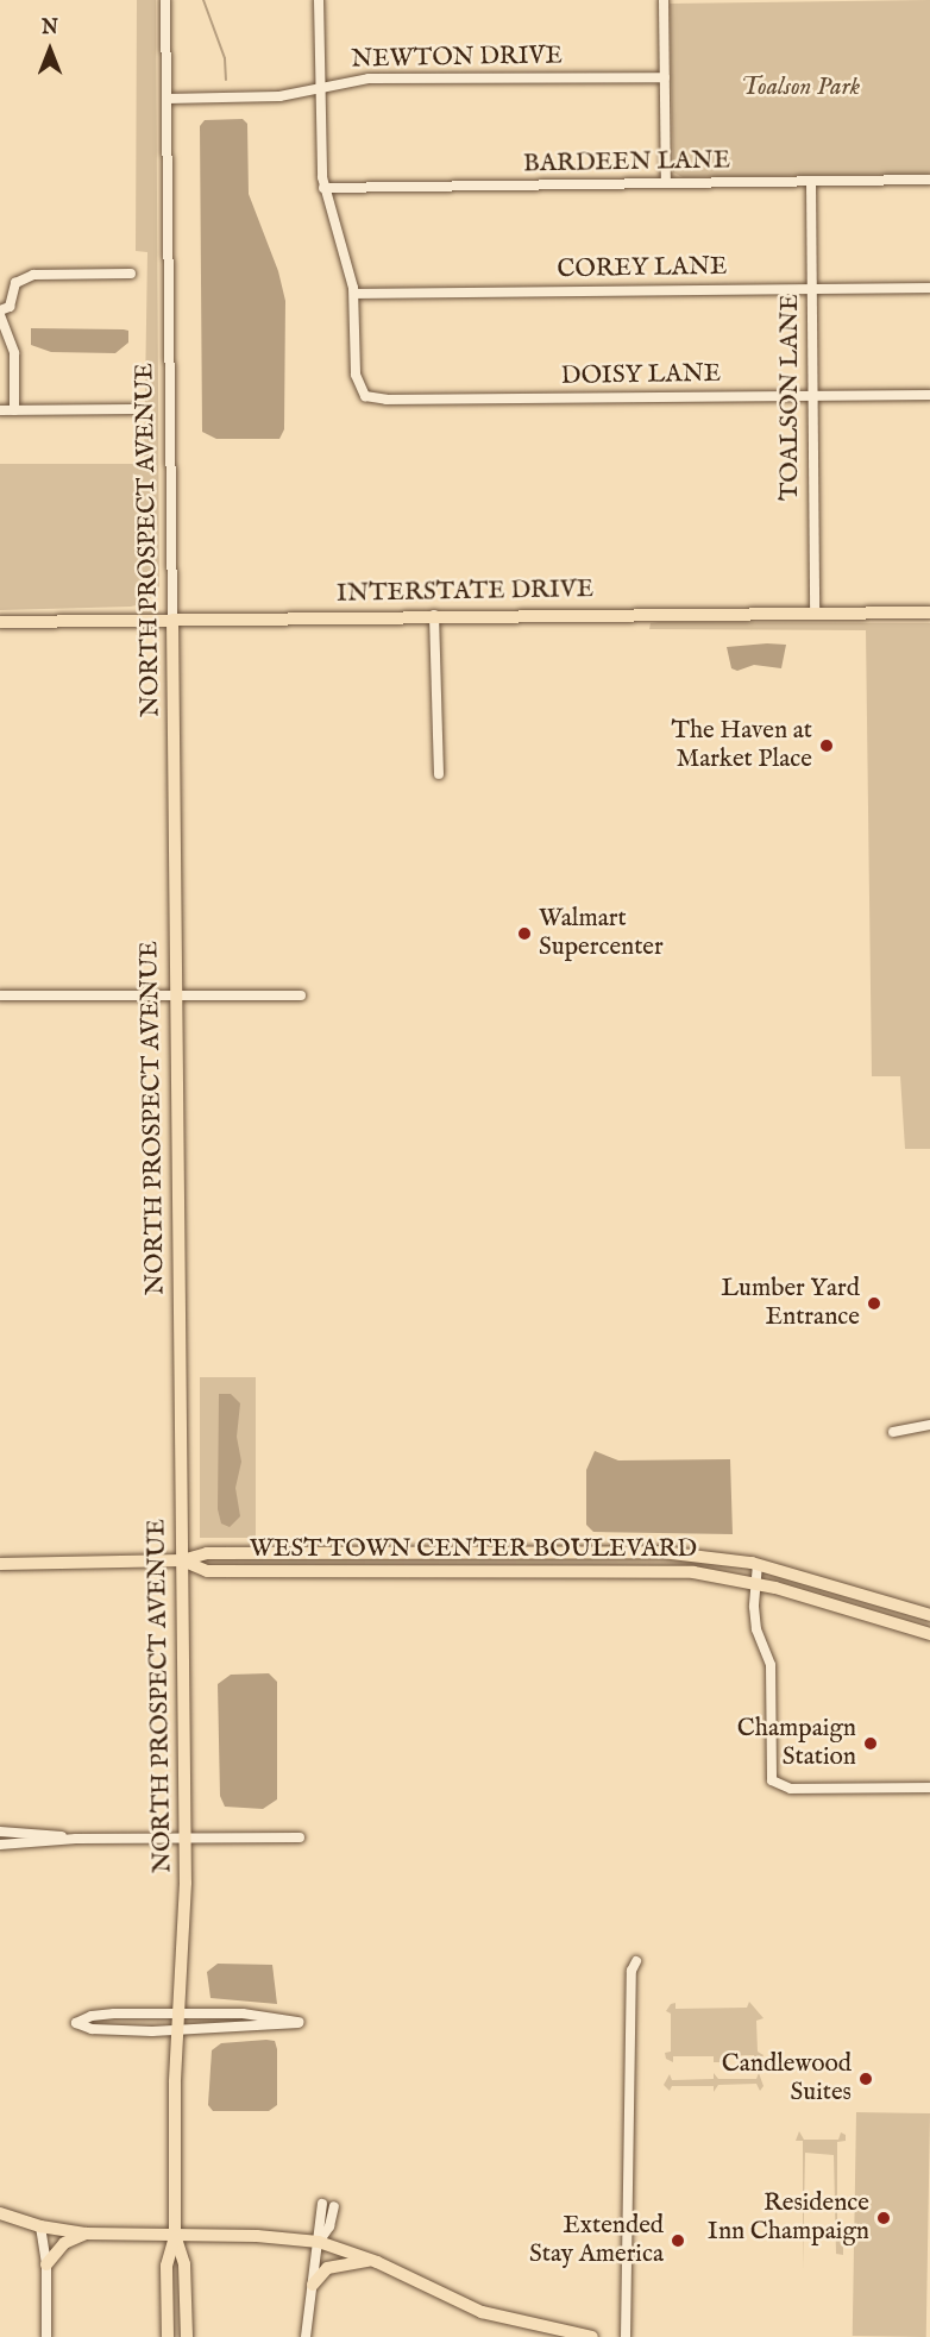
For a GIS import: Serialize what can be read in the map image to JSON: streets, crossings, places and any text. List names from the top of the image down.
{
  "streets": {
    "main road": ["NORTH PROSPECT AVENUE", "INTERSTATE DRIVE", "WEST TOWN CENTER BOULEVARD"],
    "street": [
      "NEWTON DRIVE",
      "BARDEEN LANE",
      "COREY LANE",
      "DOISY LANE",
      "TOALSON LANE"
    ]
  },
  "crossings": [
    ["NEWTON DRIVE", "NORTH PROSPECT AVENUE"],
    ["BARDEEN LANE", "TOALSON LANE"],
    ["COREY LANE", "DOISY LANE"],
    ["COREY LANE", "TOALSON LANE"],
    ["DOISY LANE", "TOALSON LANE"],
    ["TOALSON LANE", "INTERSTATE DRIVE"],
    ["NORTH PROSPECT AVENUE", "INTERSTATE DRIVE"],
    ["NORTH PROSPECT AVENUE", "WEST TOWN CENTER BOULEVARD"]
  ],
  "parks": ["Toalson Park"],
  "places": [
    "The Haven at Market Place",
    "Walmart Supercenter",
    "Lumber Yard Entrance",
    "Champaign Station",
    "Candlewood Suites",
    "Residence Inn Champaign",
    "Extended Stay America"
  ],
  "north": "top"
}
